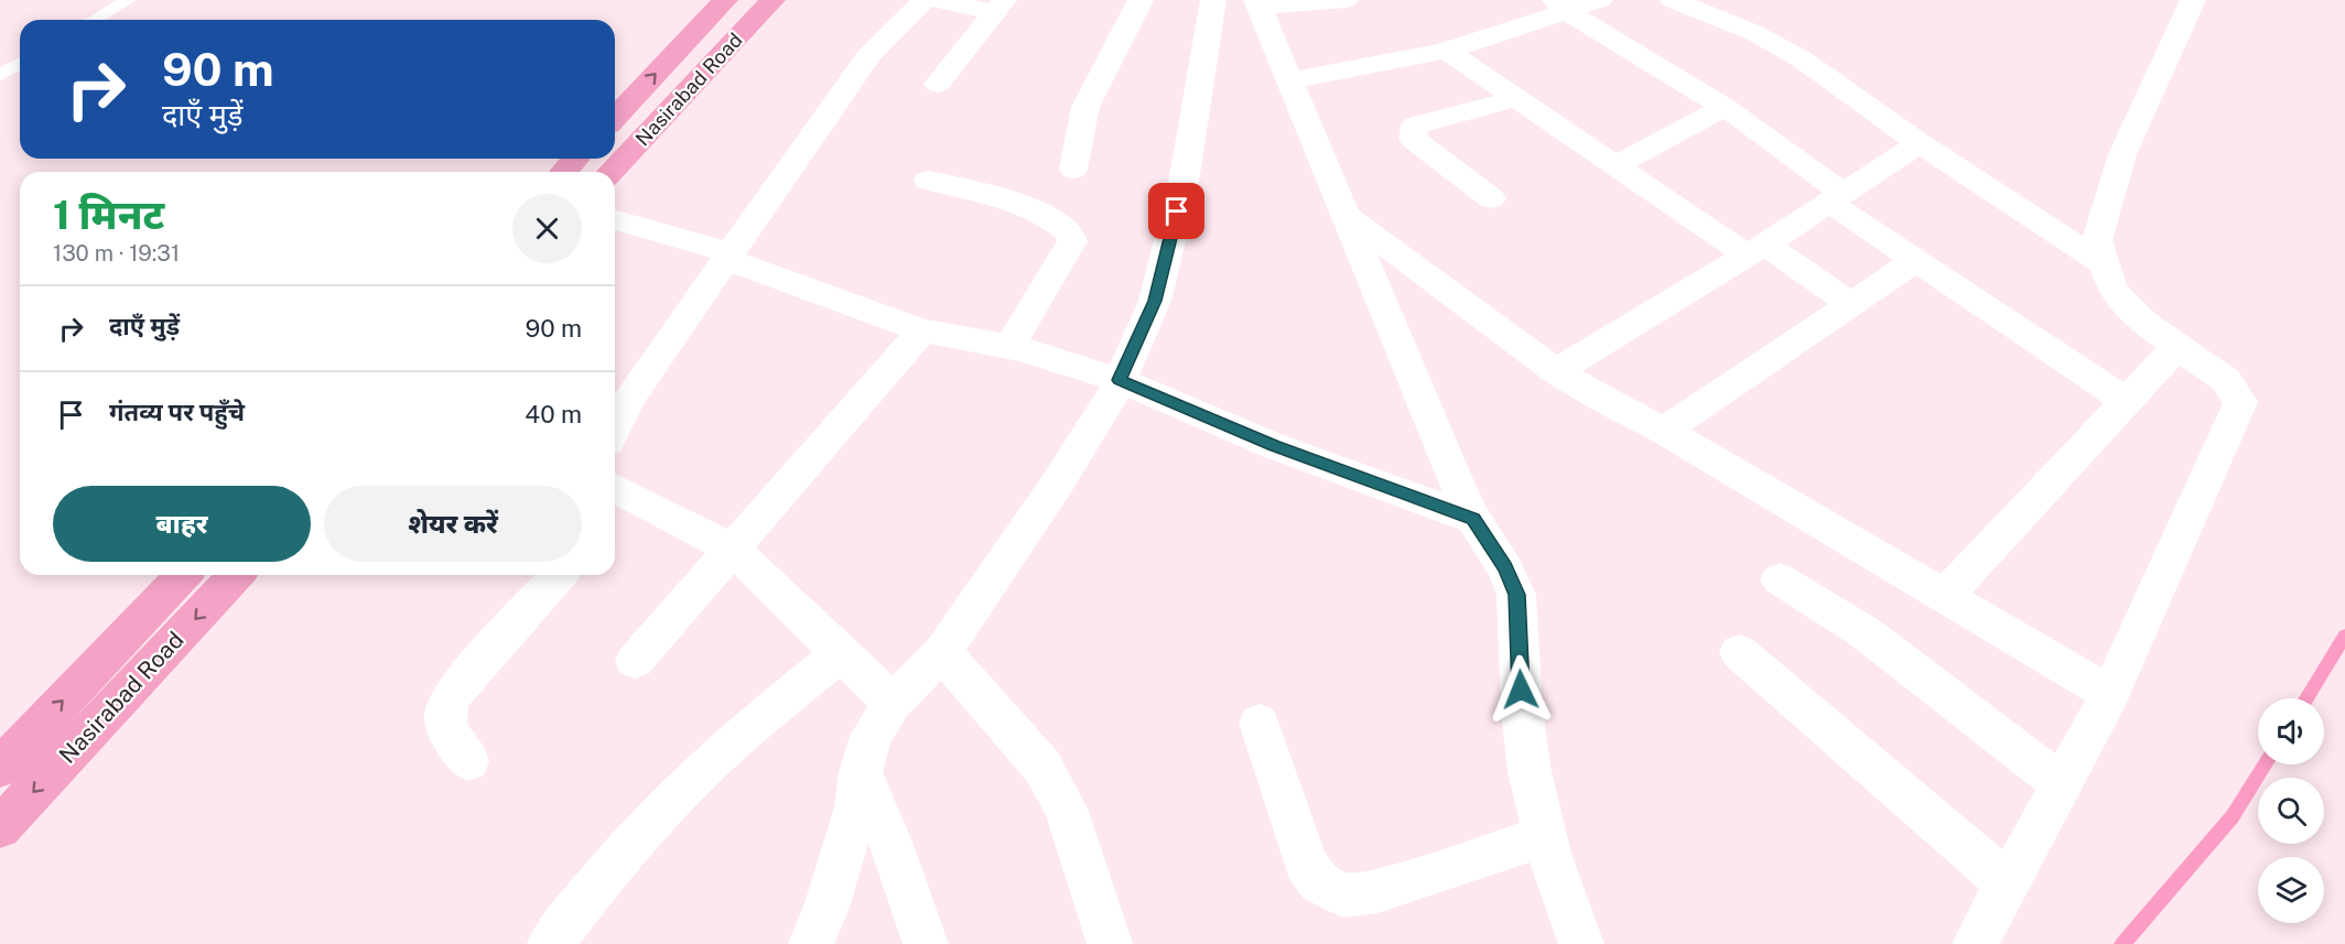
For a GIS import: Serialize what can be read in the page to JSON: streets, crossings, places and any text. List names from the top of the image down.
{
  "streets": {
    "highway": ["Nasirabad Road"]
  },
  "page": {
    "turn": ["90 m", "दाएँ मुड़ें"],
    "heading": ["1 मिनट", "130 m · 19:31"],
    "list": [
      {
        "name": "दाएँ मुड़ें",
        "value": "90 m"
      },
      {
        "name": "गंतव्य पर पहुँचे",
        "value": "40 m"
      }
    ],
    "buttons": ["बाहर", "शेयर करें"]
  }
}
